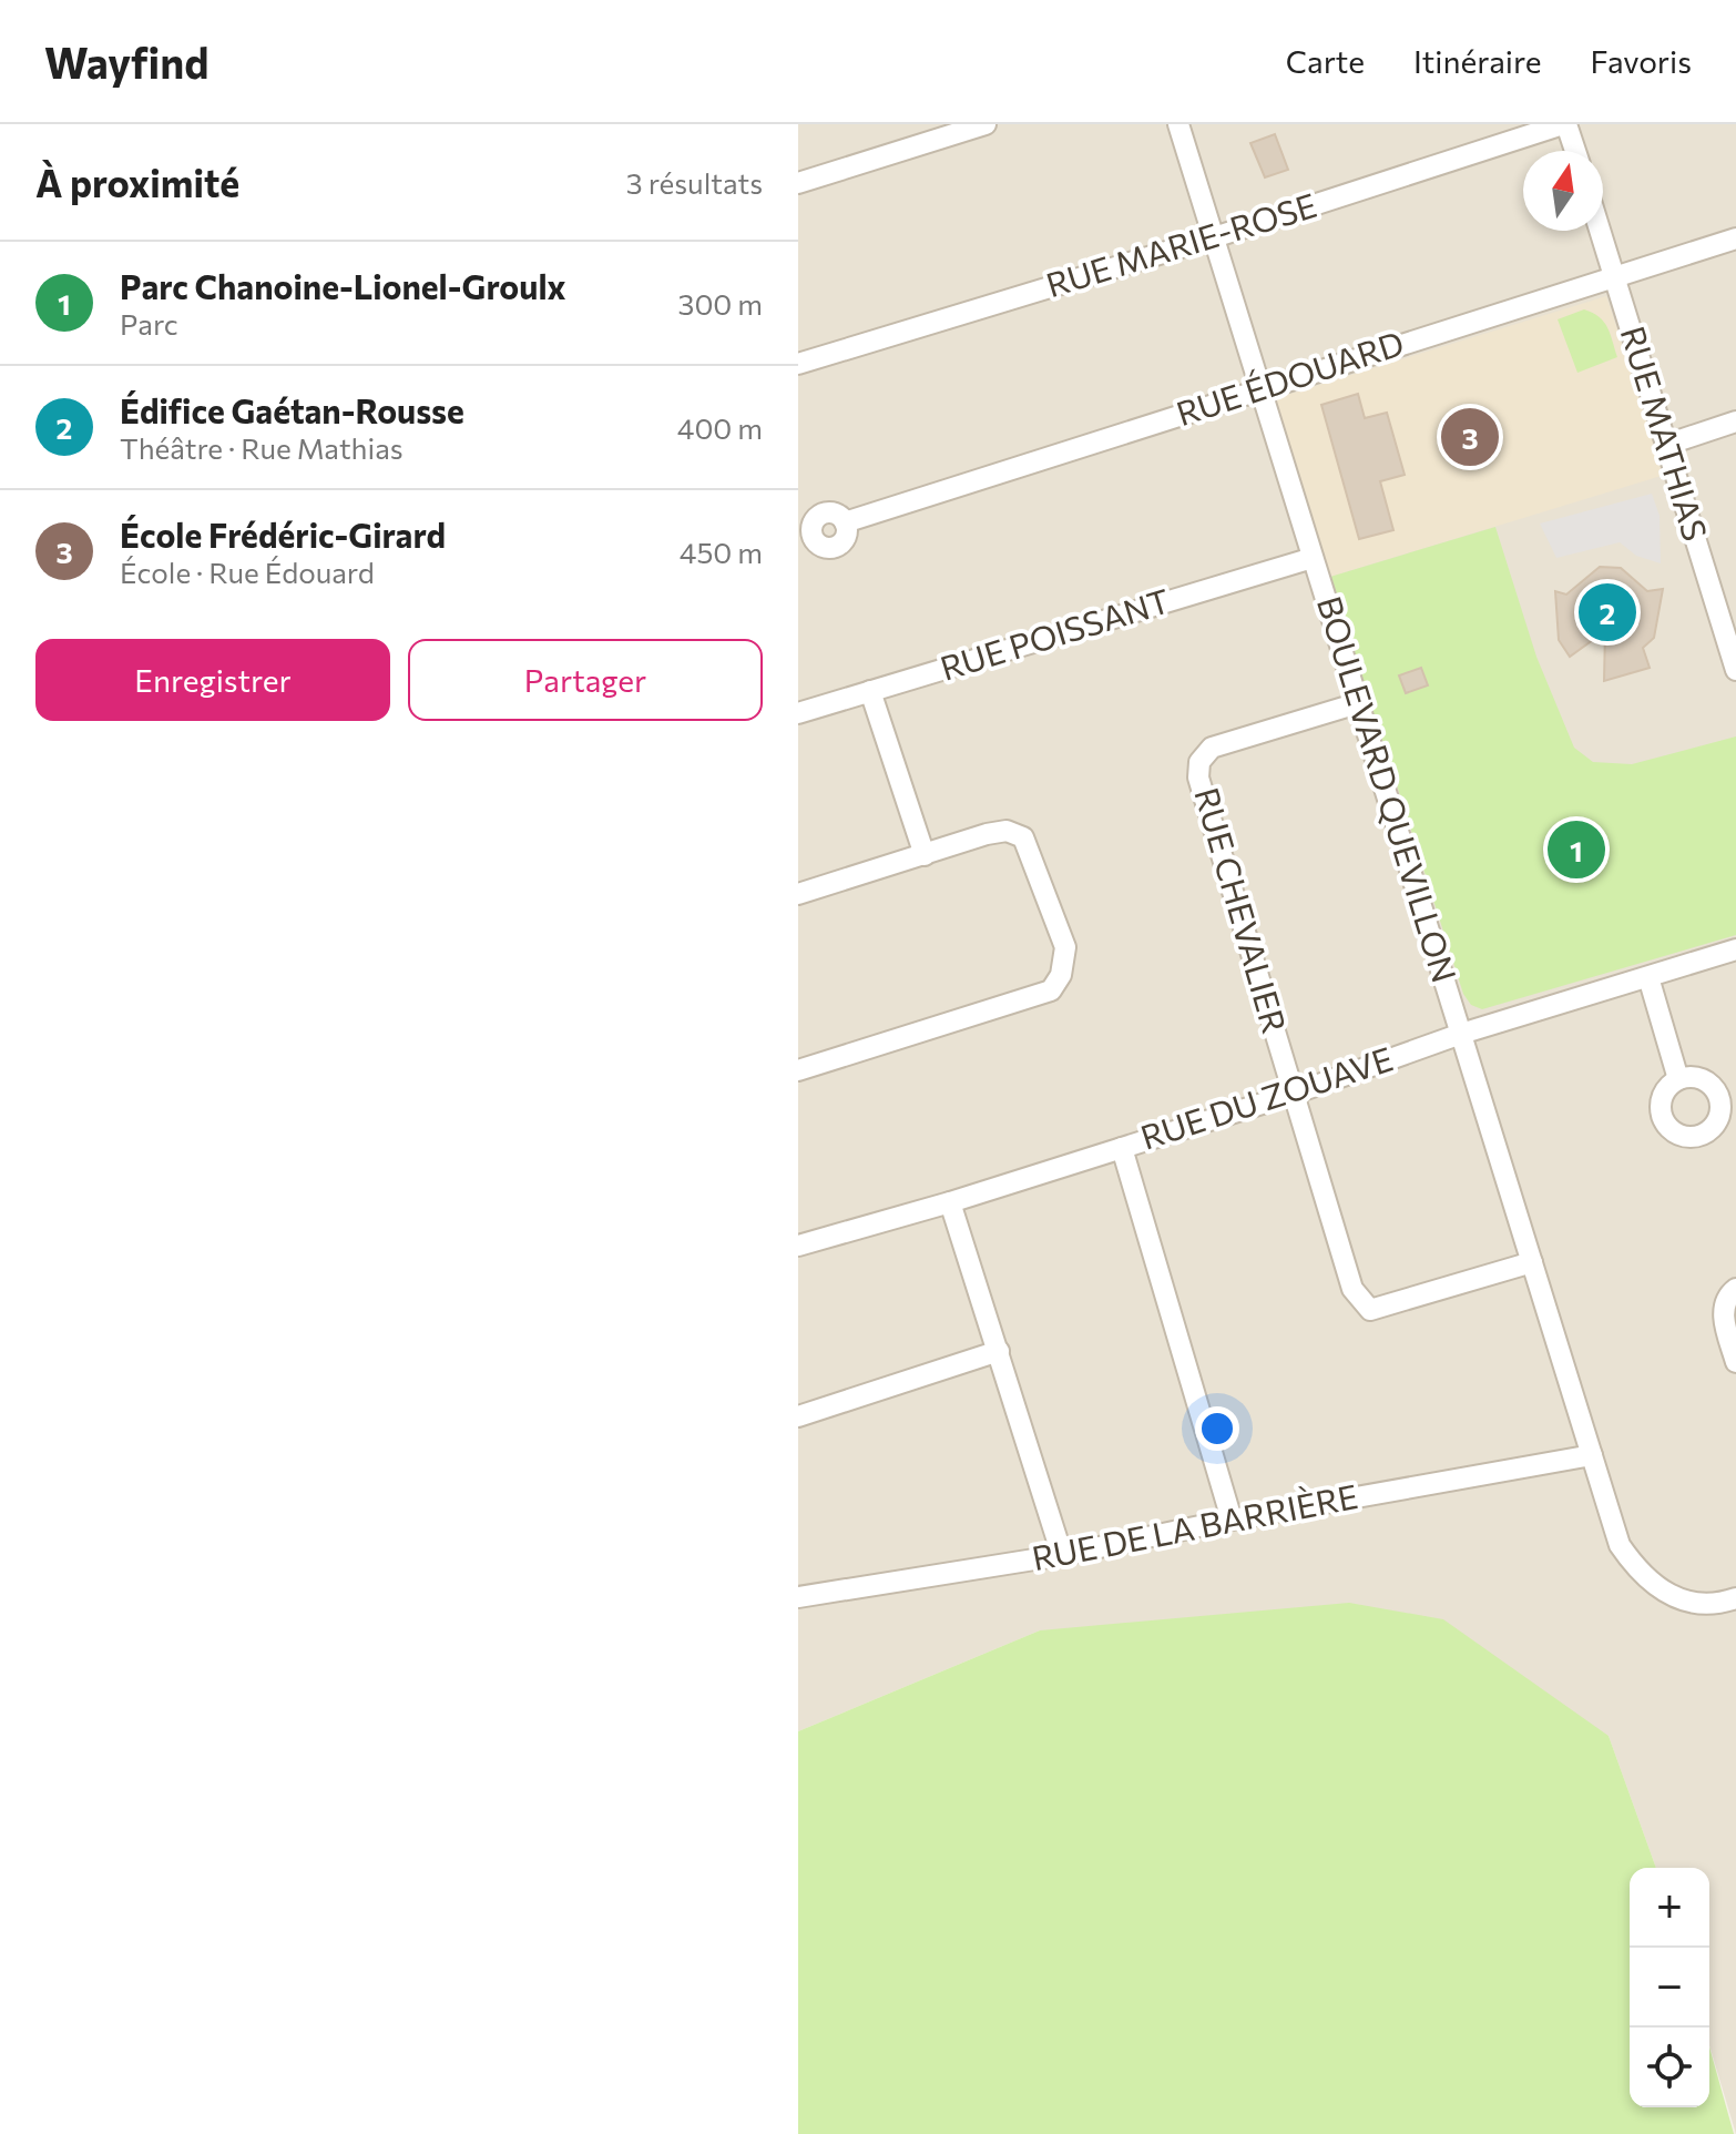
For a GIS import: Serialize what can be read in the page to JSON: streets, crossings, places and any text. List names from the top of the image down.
{
  "streets": {
    "street": [
      "RUE MARIE-ROSE",
      "RUE ÉDOUARD",
      "RUE MATHIAS",
      "RUE POISSANT",
      "BOULEVARD QUEVILLON",
      "RUE CHEVALIER",
      "RUE DU ZOUAVE",
      "RUE DE LA BARRIÈRE"
    ]
  },
  "crossings": [
    ["RUE MARIE-ROSE", "BOULEVARD QUEVILLON"],
    ["RUE ÉDOUARD", "RUE MATHIAS"],
    ["RUE ÉDOUARD", "BOULEVARD QUEVILLON"],
    ["RUE POISSANT", "BOULEVARD QUEVILLON"],
    ["BOULEVARD QUEVILLON", "RUE CHEVALIER"],
    ["BOULEVARD QUEVILLON", "RUE DU ZOUAVE"],
    ["BOULEVARD QUEVILLON", "RUE DE LA BARRIÈRE"],
    ["RUE CHEVALIER", "RUE DU ZOUAVE"]
  ],
  "north": "top",
  "page": {
    "header": "Wayfind",
    "nav": ["Carte", "Itinéraire", "Favoris"],
    "heading": ["À proximité", "3 résultats"],
    "list": [
      {
        "mark": "1",
        "name": "Parc Chanoine-Lionel-Groulx",
        "note": "Parc",
        "value": "300 m"
      },
      {
        "mark": "2",
        "name": "Édifice Gaétan-Rousse",
        "note": "Théâtre · Rue Mathias",
        "value": "400 m"
      },
      {
        "mark": "3",
        "name": "École Frédéric-Girard",
        "note": "École · Rue Édouard",
        "value": "450 m"
      }
    ],
    "pins": ["3", "2", "1"],
    "buttons": ["Enregistrer", "Partager"],
    "map_buttons": ["+", "−"]
  }
}
